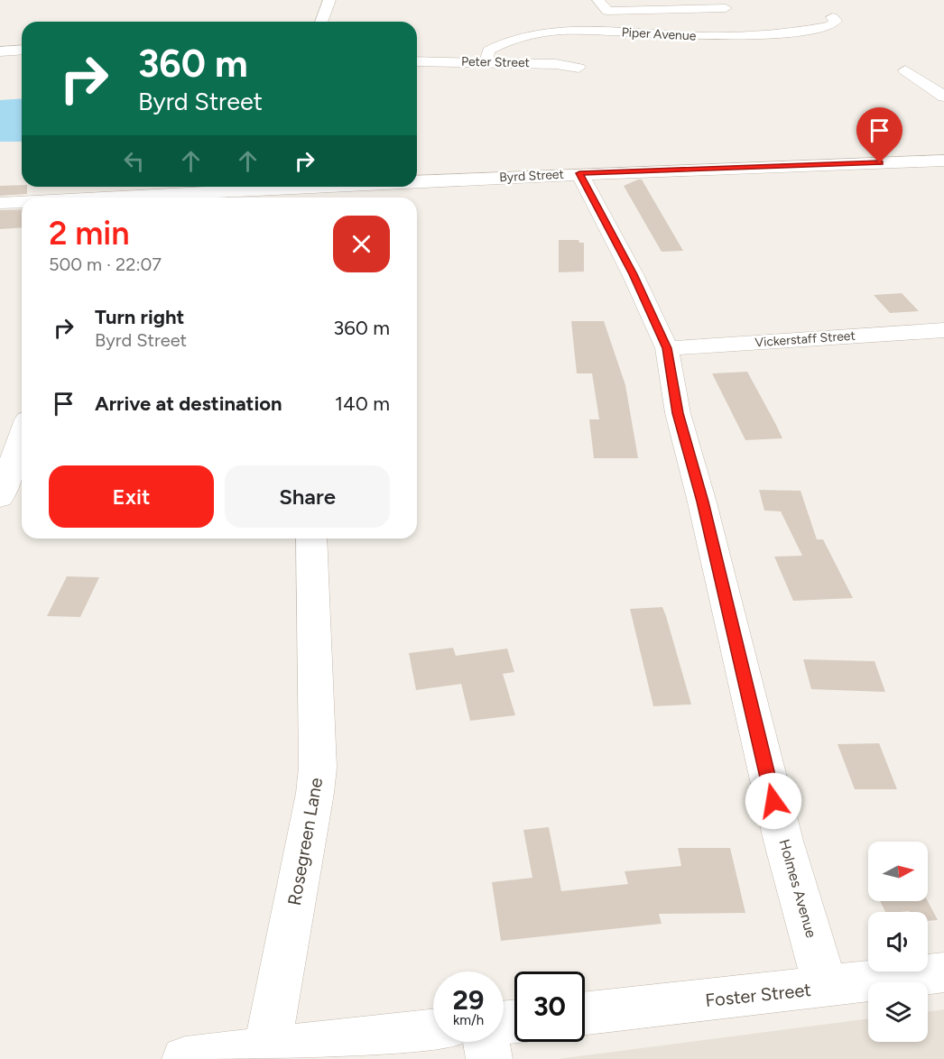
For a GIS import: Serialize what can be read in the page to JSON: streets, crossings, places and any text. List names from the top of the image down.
{
  "streets": {
    "street": [
      "Piper Avenue",
      "Peter Street",
      "Byrd Street",
      "Vickerstaff Street",
      "Rosegreen Lane",
      "Holmes Avenue",
      "Foster Street"
    ]
  },
  "crossings": [
    ["Piper Avenue", "Peter Street"],
    ["Byrd Street", "Holmes Avenue"],
    ["Vickerstaff Street", "Holmes Avenue"],
    ["Holmes Avenue", "Foster Street"]
  ],
  "north": "right",
  "page": {
    "turn": ["360 m", "Byrd Street"],
    "heading": ["2 min", "500 m · 22:07"],
    "list": [
      {
        "name": "Turn right",
        "note": "Byrd Street",
        "value": "360 m"
      },
      {
        "name": "Arrive at destination",
        "value": "140 m"
      }
    ],
    "buttons": ["Exit", "Share"],
    "speed": "29 km/h",
    "limit": "30"
  }
}
